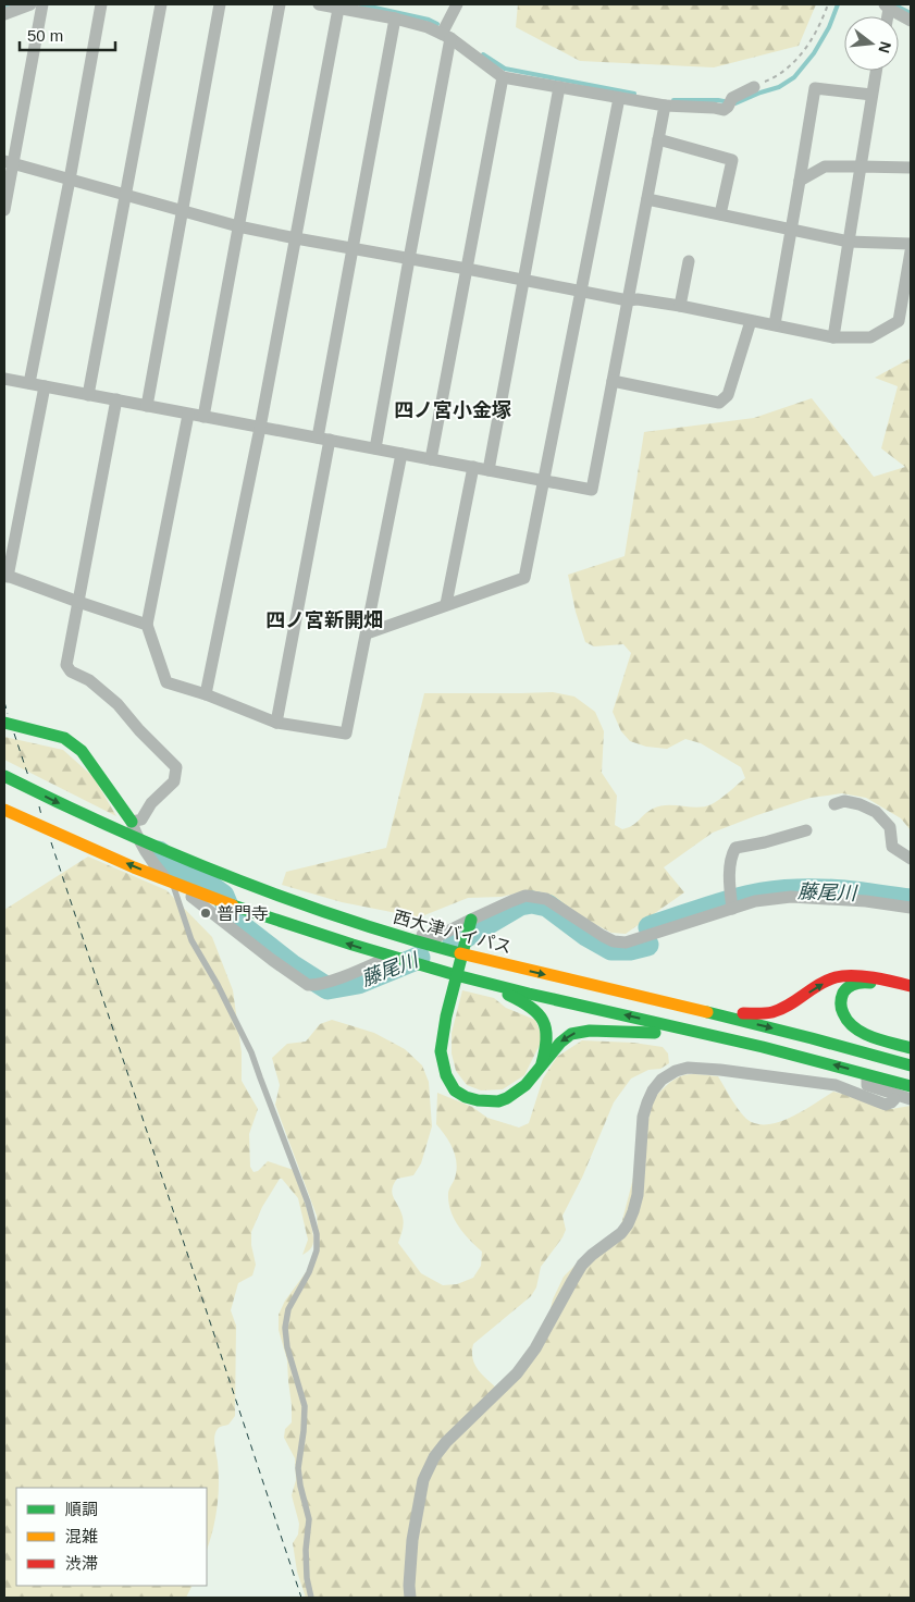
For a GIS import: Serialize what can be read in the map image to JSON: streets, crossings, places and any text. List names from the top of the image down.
{
  "streets": {
    "main road": ["西大津バイパス"]
  },
  "districts": ["四ノ宮小金塚", "四ノ宮新開畑"],
  "water": ["藤尾川"],
  "places": ["普門寺"],
  "legend": ["順調", "混雑", "渋滞"],
  "scale_bar": "50 m",
  "north": "right"
}
